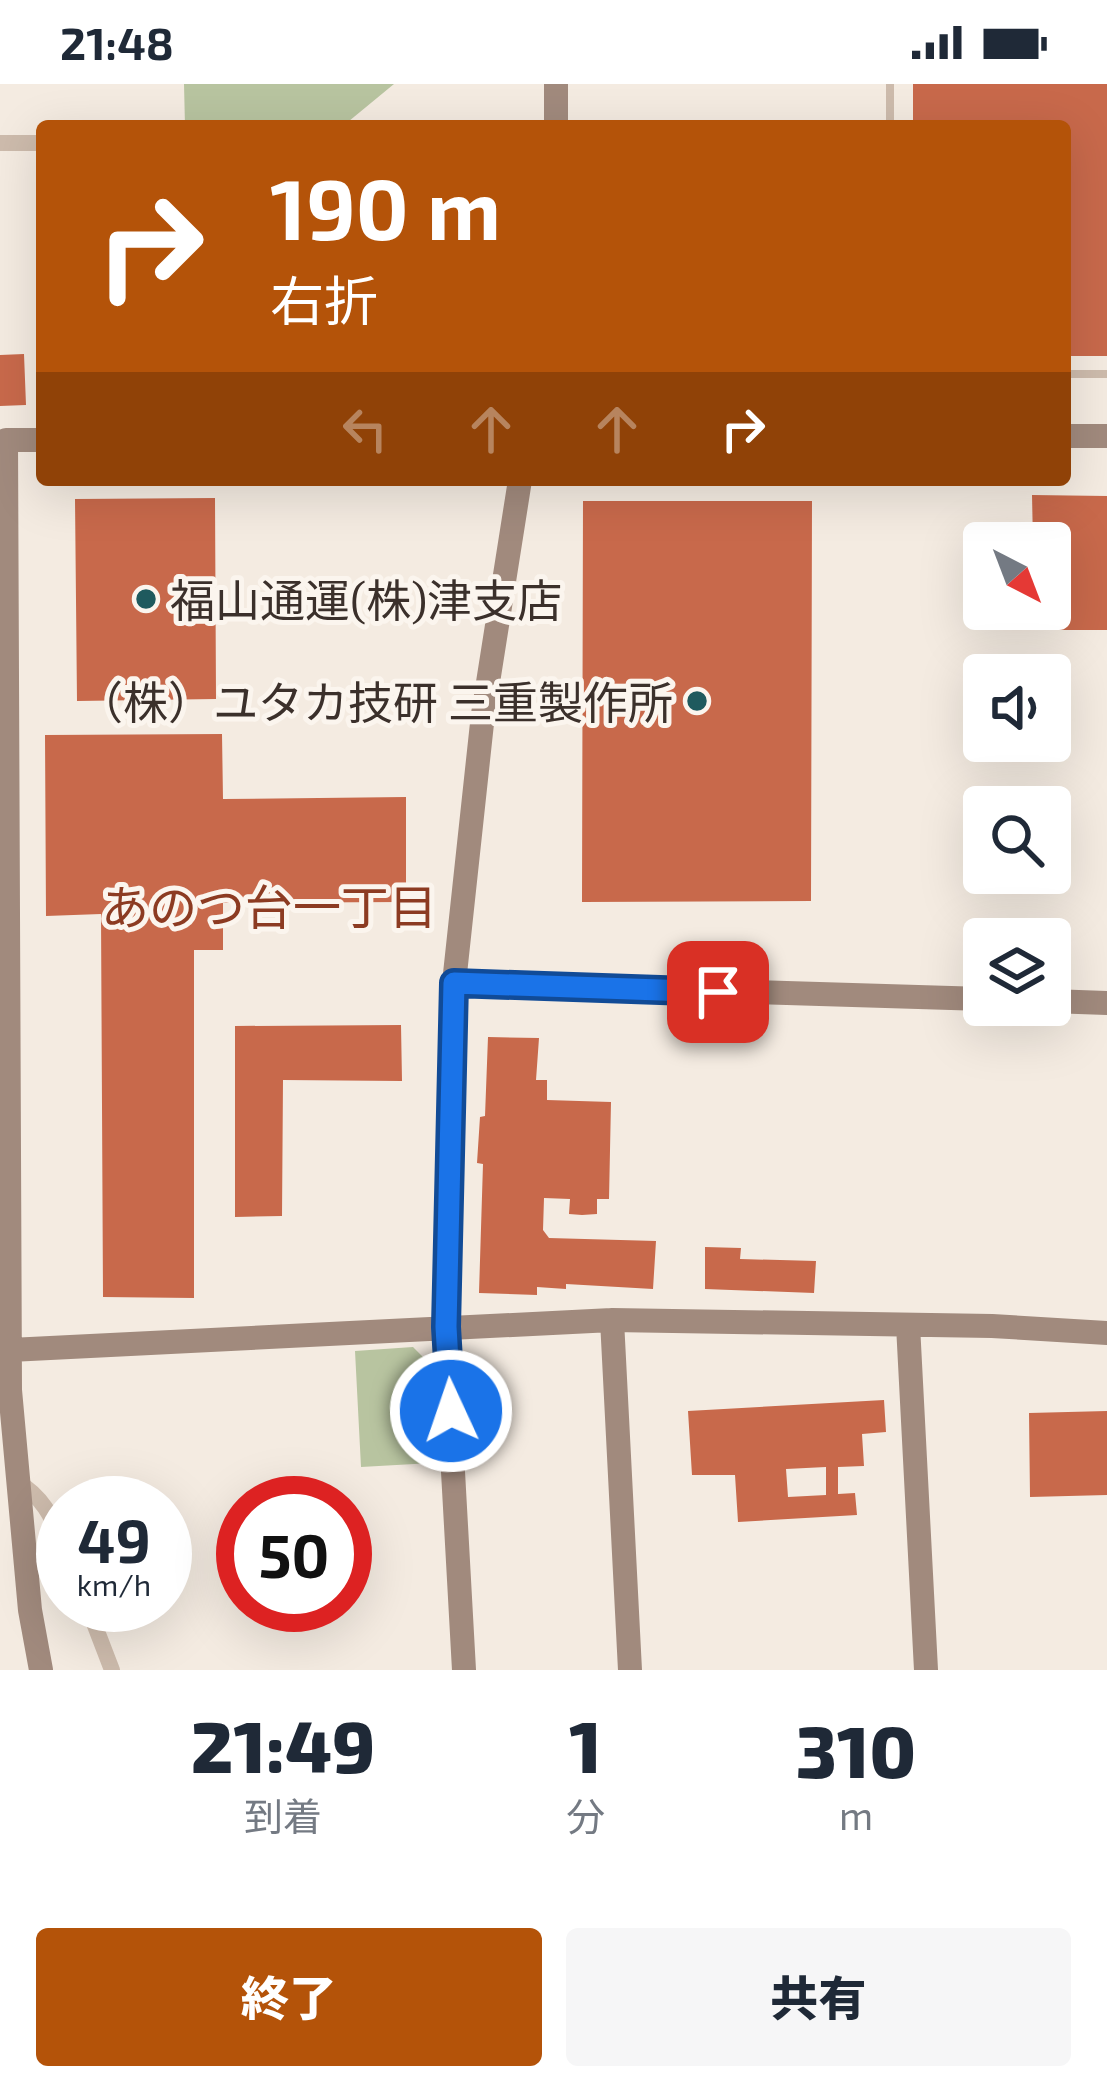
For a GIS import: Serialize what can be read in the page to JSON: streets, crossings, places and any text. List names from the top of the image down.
{
  "districts": ["あのつ台一丁目"],
  "places": ["福山通運(株)津支店", "（株）ユタカ技研 三重製作所"],
  "north": "bottom right",
  "page": {
    "status": "21:48",
    "turn": ["190 m", "右折"],
    "speed": "49 km/h",
    "limit": "50",
    "eta": [
      "21:49",
      "到着",
      "1",
      "分",
      "310",
      "m"
    ],
    "buttons": ["終了", "共有"]
  }
}
